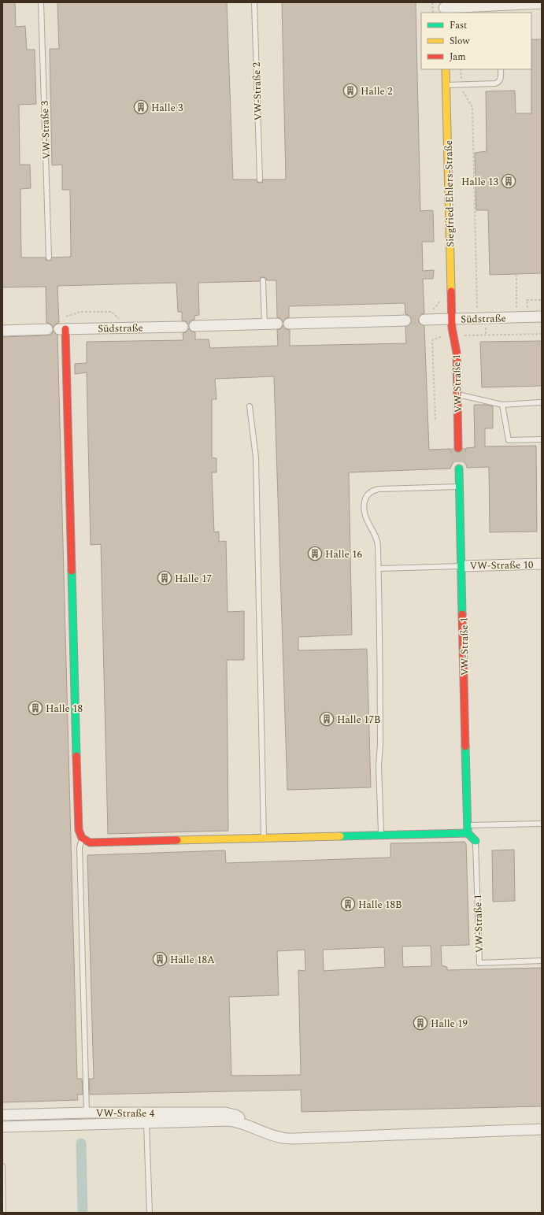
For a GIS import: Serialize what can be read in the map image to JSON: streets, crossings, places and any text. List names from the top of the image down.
{
  "streets": {
    "street": [
      "Siegfried-Ehlers-Straße",
      "Südstraße",
      "VW-Straße 1",
      "VW-Straße 10",
      "VW-Straße 4"
    ],
    "lane": ["VW-Straße 2", "VW-Straße 3"]
  },
  "crossings": [
    ["Siegfried-Ehlers-Straße", "Südstraße"],
    ["Siegfried-Ehlers-Straße", "VW-Straße 1"],
    ["Südstraße", "VW-Straße 1"],
    ["VW-Straße 1", "VW-Straße 10"]
  ],
  "places": {
    "building": [
      "Halle 2",
      "Halle 3",
      "Halle 13",
      "Halle 16",
      "Halle 17",
      "Halle 18",
      "Halle 17B",
      "Halle 18B",
      "Halle 18A",
      "Halle 19"
    ]
  },
  "legend": ["Fast", "Slow", "Jam"]
}
